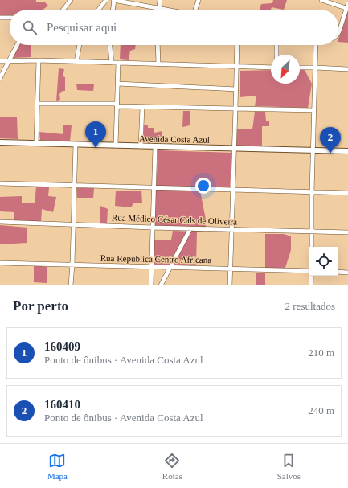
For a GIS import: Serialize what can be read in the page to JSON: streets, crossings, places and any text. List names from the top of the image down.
{
  "streets": {
    "street": ["Avenida Costa Azul", "Rua Médico César Cals de Oliveira", "Rua República Centro Africana"]
  },
  "north": "bottom left",
  "page": {
    "search": "Pesquisar aqui",
    "pins": ["1", "2"],
    "heading": ["Por perto", "2 resultados"],
    "list": [
      {
        "mark": "1",
        "name": "160409",
        "note": "Ponto de ônibus · Avenida Costa Azul",
        "value": "210 m"
      },
      {
        "mark": "2",
        "name": "160410",
        "note": "Ponto de ônibus · Avenida Costa Azul",
        "value": "240 m"
      }
    ],
    "nav": ["Mapa", "Rotas", "Salvos"]
  }
}
